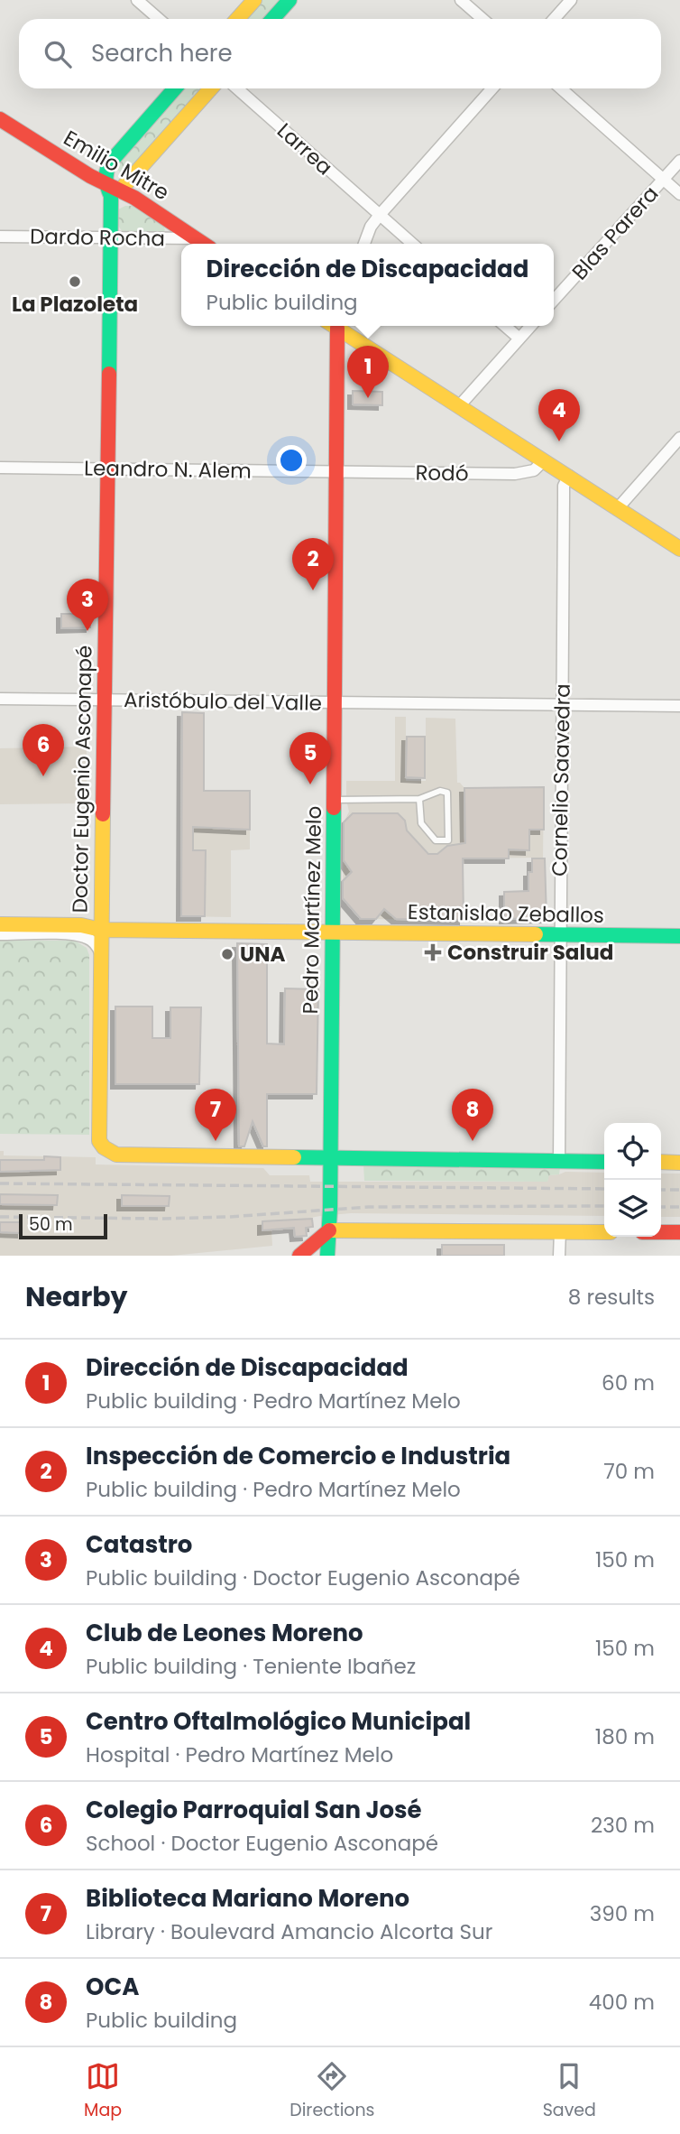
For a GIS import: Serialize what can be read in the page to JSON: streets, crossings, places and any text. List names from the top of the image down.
{
  "streets": {
    "street": [
      "Larrea",
      "Emilio Mitre",
      "Blas Parera",
      "Dardo Rocha",
      "Leandro N. Alem",
      "Rodó",
      "Aristóbulo del Valle",
      "Doctor Eugenio Asconapé",
      "Cornelio Saavedra",
      "Pedro Martínez Melo",
      "Estanislao Zeballos"
    ]
  },
  "crossings": [
    ["Emilio Mitre", "Dardo Rocha"],
    ["Emilio Mitre", "Doctor Eugenio Asconapé"],
    ["Dardo Rocha", "Doctor Eugenio Asconapé"],
    ["Leandro N. Alem", "Rodó"],
    ["Leandro N. Alem", "Doctor Eugenio Asconapé"],
    ["Leandro N. Alem", "Pedro Martínez Melo"],
    ["Rodó", "Pedro Martínez Melo"],
    ["Aristóbulo del Valle", "Doctor Eugenio Asconapé"],
    ["Aristóbulo del Valle", "Cornelio Saavedra"],
    ["Aristóbulo del Valle", "Pedro Martínez Melo"],
    ["Doctor Eugenio Asconapé", "Pedro Martínez Melo"],
    ["Doctor Eugenio Asconapé", "Estanislao Zeballos"],
    ["Cornelio Saavedra", "Estanislao Zeballos"],
    ["Pedro Martínez Melo", "Estanislao Zeballos"]
  ],
  "places": {
    "other": ["La Plazoleta", "UNA"],
    "health": ["Construir Salud"]
  },
  "scale_bar": "50 m",
  "page": {
    "search": "Search here",
    "popup": ["Dirección de Discapacidad", "Public building"],
    "pins": [
      "1",
      "4",
      "2",
      "3",
      "6",
      "5",
      "7",
      "8"
    ],
    "scale": "50 m",
    "heading": ["Nearby", "8 results"],
    "list": [
      {
        "mark": "1",
        "name": "Dirección de Discapacidad",
        "note": "Public building · Pedro Martínez Melo",
        "value": "60 m"
      },
      {
        "mark": "2",
        "name": "Inspección de Comercio e Industria",
        "note": "Public building · Pedro Martínez Melo",
        "value": "70 m"
      },
      {
        "mark": "3",
        "name": "Catastro",
        "note": "Public building · Doctor Eugenio Asconapé",
        "value": "150 m"
      },
      {
        "mark": "4",
        "name": "Club de Leones Moreno",
        "note": "Public building · Teniente Ibañez",
        "value": "150 m"
      },
      {
        "mark": "5",
        "name": "Centro Oftalmológico Municipal",
        "note": "Hospital · Pedro Martínez Melo",
        "value": "180 m"
      },
      {
        "mark": "6",
        "name": "Colegio Parroquial San José",
        "note": "School · Doctor Eugenio Asconapé",
        "value": "230 m"
      },
      {
        "mark": "7",
        "name": "Biblioteca Mariano Moreno",
        "note": "Library · Boulevard Amancio Alcorta Sur",
        "value": "390 m"
      },
      {
        "mark": "8",
        "name": "OCA",
        "note": "Public building",
        "value": "400 m"
      }
    ],
    "nav": ["Map", "Directions", "Saved"]
  }
}
